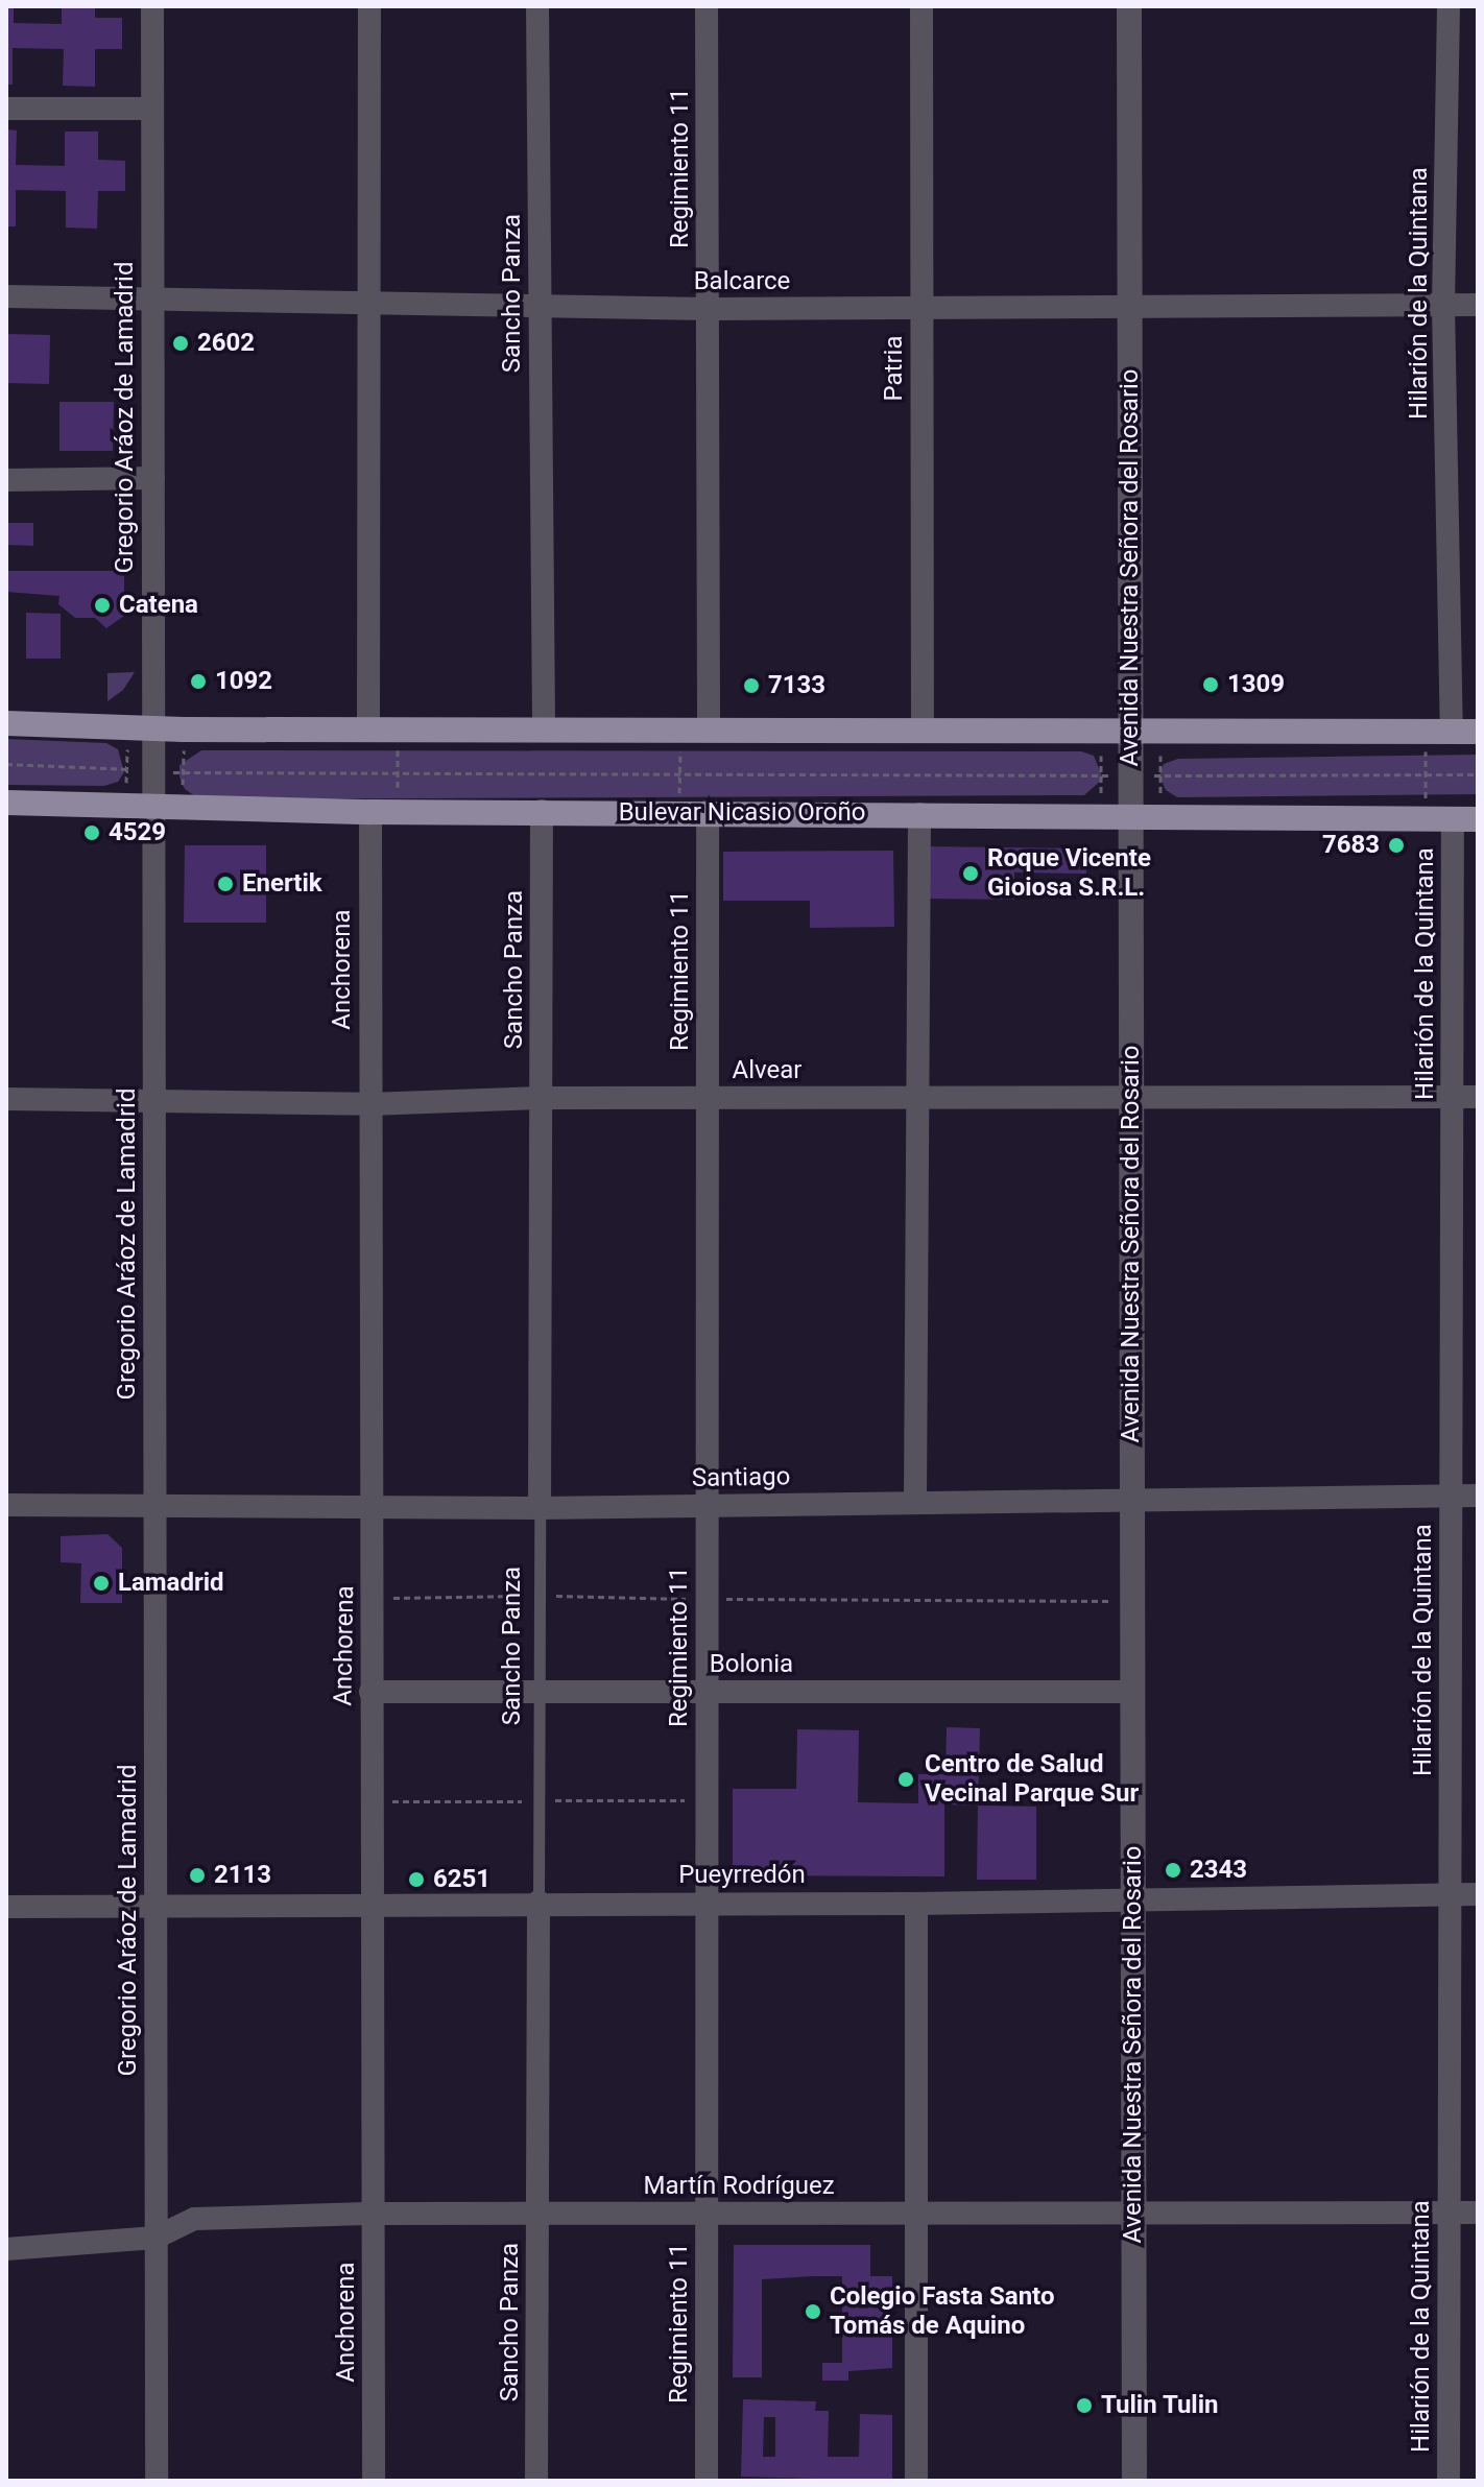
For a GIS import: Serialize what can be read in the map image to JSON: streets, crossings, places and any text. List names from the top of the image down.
{
  "streets": {
    "main road": ["Bulevar Nicasio Oroño"],
    "street": [
      "Regimiento 11",
      "Balcarce",
      "Sancho Panza",
      "Hilarión de la Quintana",
      "Patria",
      "Gregorio Aráoz de Lamadrid",
      "Avenida Nuestra Señora del Rosario",
      "Anchorena",
      "Alvear",
      "Santiago",
      "Bolonia",
      "Pueyrredón",
      "Martín Rodríguez"
    ]
  },
  "crossings": [
    ["Regimiento 11", "Balcarce"],
    ["Regimiento 11", "Bulevar Nicasio Oroño"],
    ["Regimiento 11", "Alvear"],
    ["Regimiento 11", "Santiago"],
    ["Regimiento 11", "Bolonia"],
    ["Regimiento 11", "Pueyrredón"],
    ["Regimiento 11", "Martín Rodríguez"],
    ["Balcarce", "Sancho Panza"],
    ["Balcarce", "Hilarión de la Quintana"],
    ["Balcarce", "Patria"],
    ["Balcarce", "Gregorio Aráoz de Lamadrid"],
    ["Balcarce", "Avenida Nuestra Señora del Rosario"],
    ["Sancho Panza", "Bulevar Nicasio Oroño"],
    ["Sancho Panza", "Alvear"],
    ["Sancho Panza", "Santiago"],
    ["Sancho Panza", "Bolonia"],
    ["Sancho Panza", "Pueyrredón"],
    ["Sancho Panza", "Martín Rodríguez"],
    ["Hilarión de la Quintana", "Bulevar Nicasio Oroño"],
    ["Hilarión de la Quintana", "Alvear"],
    ["Hilarión de la Quintana", "Santiago"],
    ["Hilarión de la Quintana", "Pueyrredón"],
    ["Hilarión de la Quintana", "Martín Rodríguez"],
    ["Gregorio Aráoz de Lamadrid", "Bulevar Nicasio Oroño"],
    ["Gregorio Aráoz de Lamadrid", "Alvear"],
    ["Gregorio Aráoz de Lamadrid", "Santiago"],
    ["Gregorio Aráoz de Lamadrid", "Pueyrredón"],
    ["Gregorio Aráoz de Lamadrid", "Martín Rodríguez"],
    ["Avenida Nuestra Señora del Rosario", "Bulevar Nicasio Oroño"],
    ["Avenida Nuestra Señora del Rosario", "Alvear"],
    ["Avenida Nuestra Señora del Rosario", "Santiago"],
    ["Avenida Nuestra Señora del Rosario", "Bolonia"],
    ["Avenida Nuestra Señora del Rosario", "Pueyrredón"],
    ["Avenida Nuestra Señora del Rosario", "Martín Rodríguez"],
    ["Bulevar Nicasio Oroño", "Anchorena"],
    ["Anchorena", "Alvear"],
    ["Anchorena", "Santiago"],
    ["Anchorena", "Bolonia"],
    ["Anchorena", "Pueyrredón"],
    ["Anchorena", "Martín Rodríguez"]
  ],
  "places": [
    "2602",
    "Catena",
    "1092",
    "1309",
    "7133",
    "4529",
    "7683",
    "Roque Vicente Gioiosa S.R.L.",
    "Enertik",
    "Lamadrid",
    "Centro de Salud Vecinal Parque Sur",
    "2343",
    "2113",
    "6251",
    "Colegio Fasta Santo Tomás de Aquino",
    "Tulin Tulin"
  ]
}
